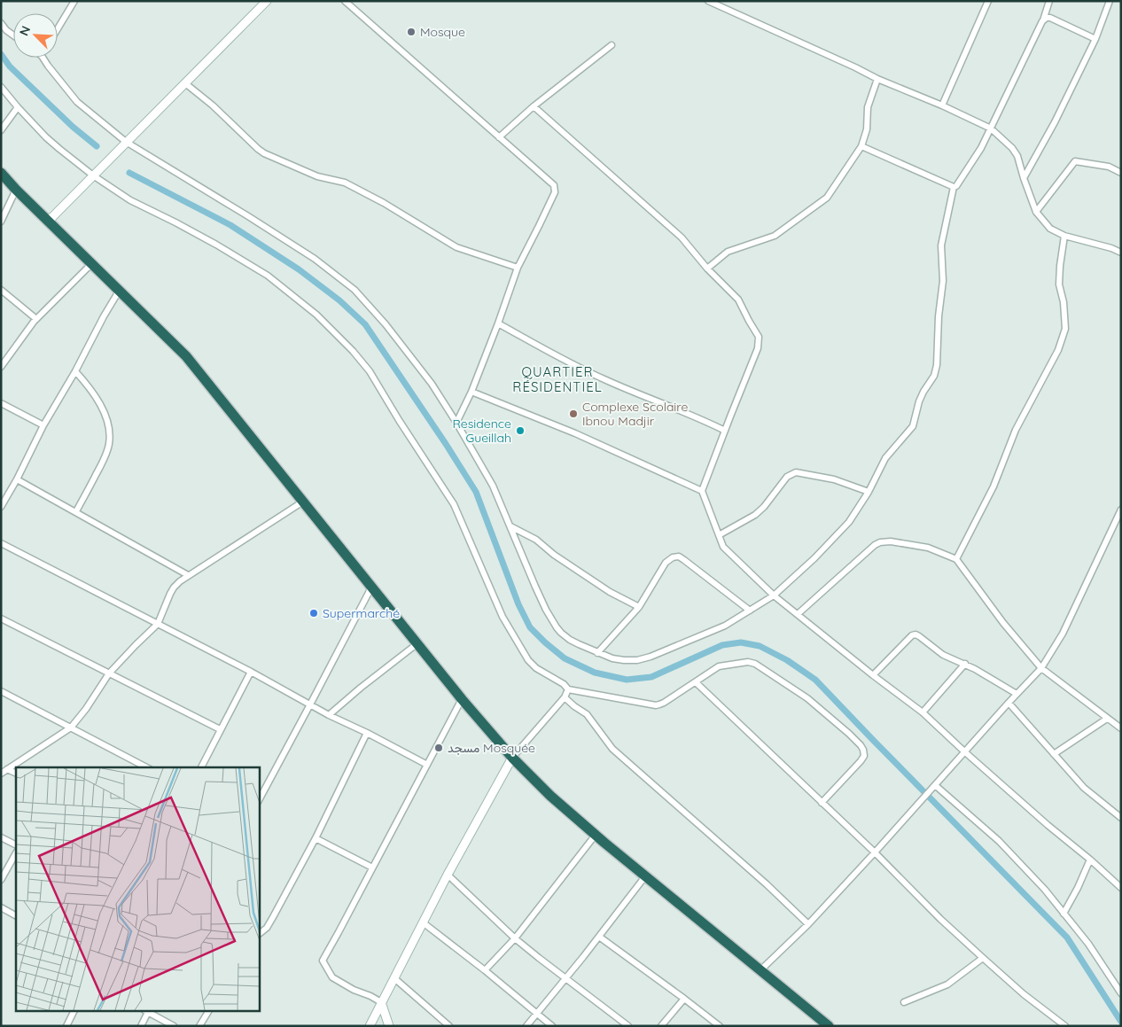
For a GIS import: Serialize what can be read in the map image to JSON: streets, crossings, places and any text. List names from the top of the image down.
{
  "districts": ["QUARTIER RÉSIDENTIEL"],
  "places": [
    "Mosque",
    "Complexe Scolaire Ibnou Madjir",
    "Residence Gueillah",
    "Supermarché",
    "مسجد Mosquée"
  ],
  "north": "top left"
}
